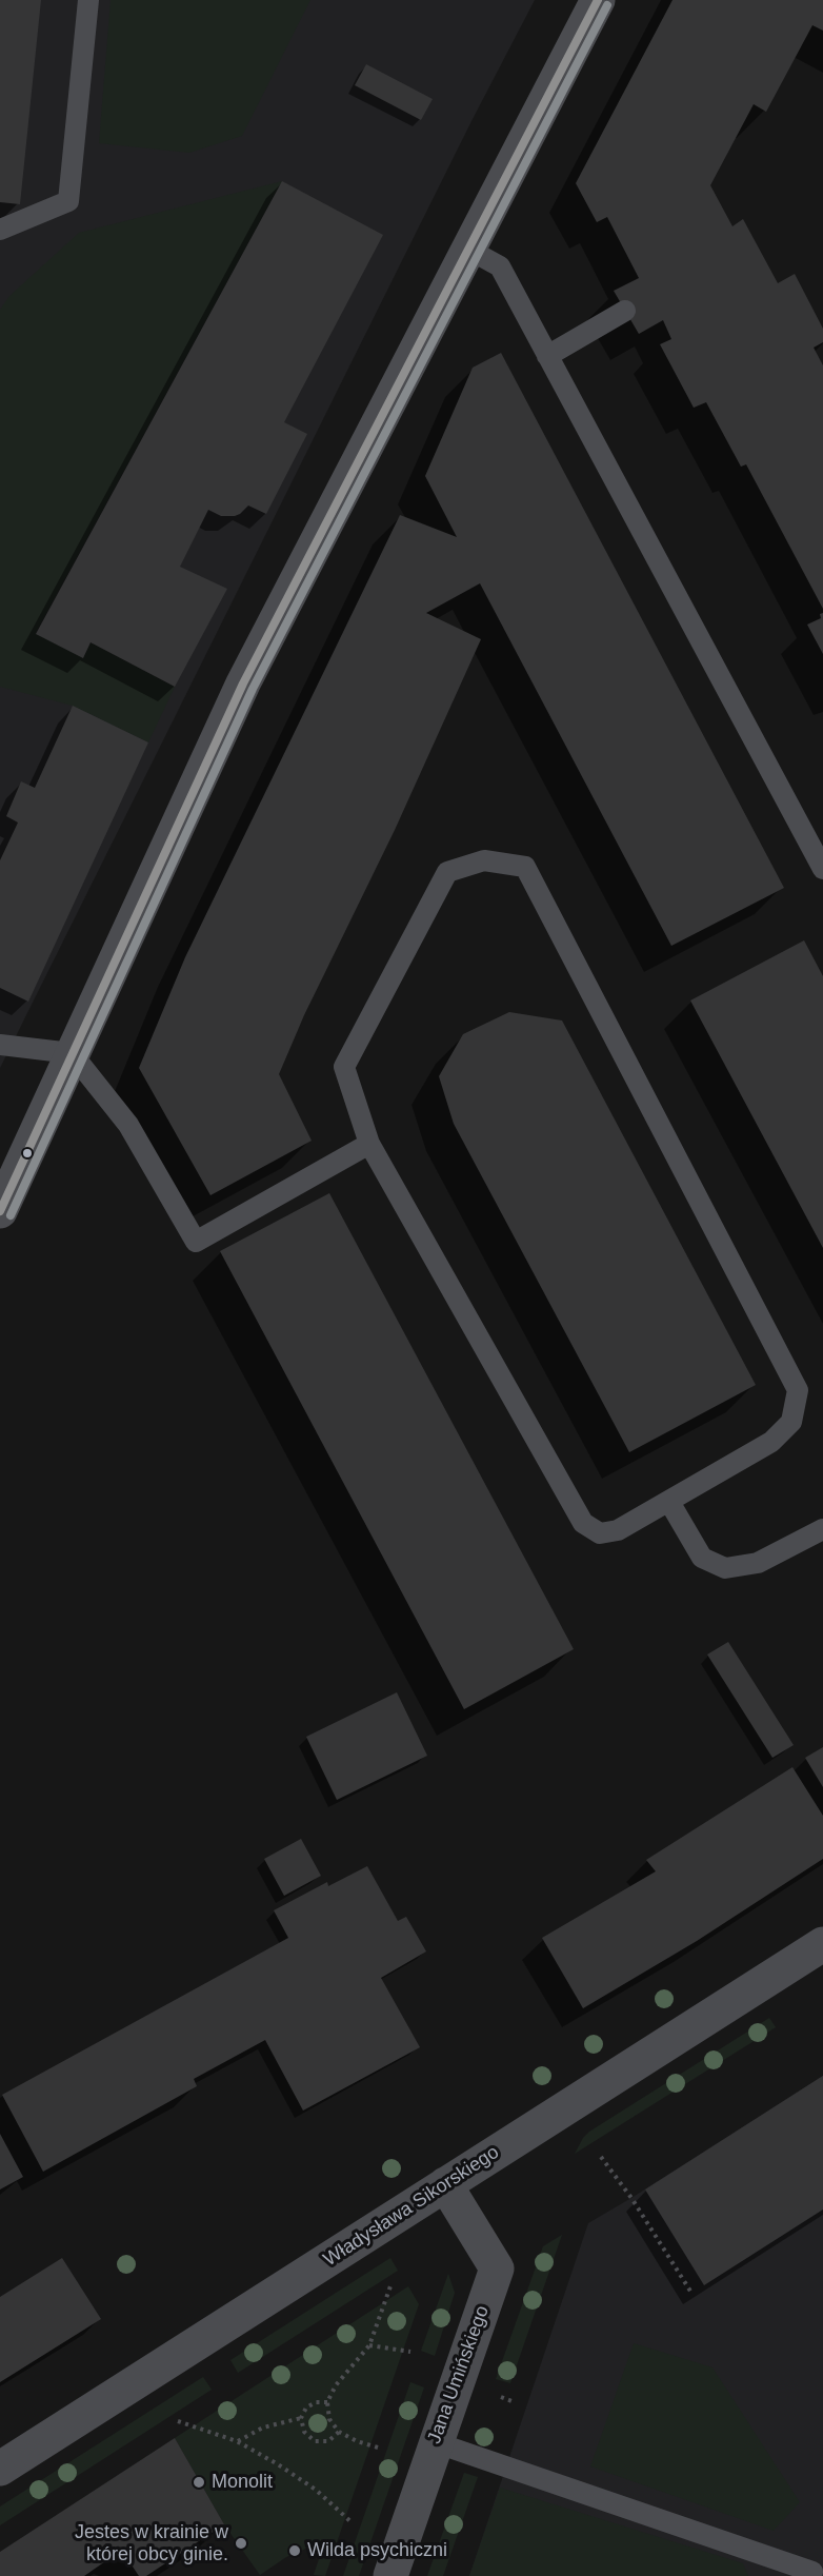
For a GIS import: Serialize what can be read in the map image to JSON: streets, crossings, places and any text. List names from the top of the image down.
{
  "streets": {
    "street": ["Władysława Sikorskiego", "Jana Umińskiego"]
  },
  "crossings": [
    ["Władysława Sikorskiego", "Jana Umińskiego"]
  ],
  "places": ["Monolit", "Jestes w krainie w której obcy ginie.", "Wilda psychiczni"]
}
